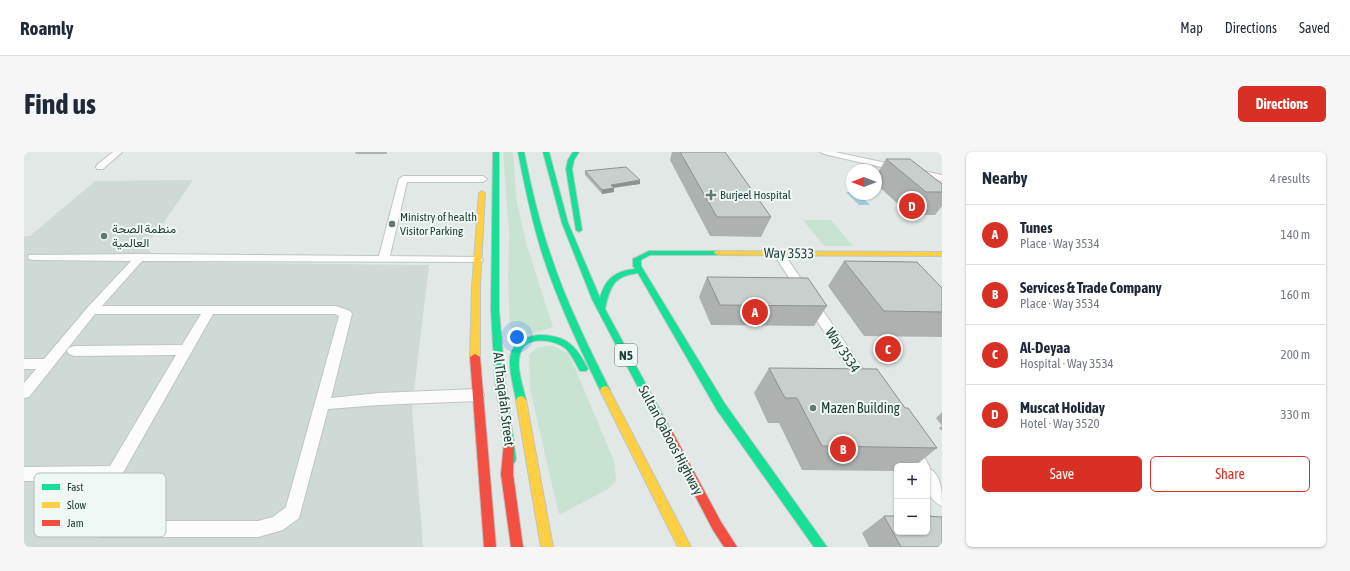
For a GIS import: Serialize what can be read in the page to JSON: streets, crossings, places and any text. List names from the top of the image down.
{
  "streets": {
    "main road": [
      "Way 3533",
      "N5",
      "Al Thaqafah Street",
      "Sultan Qaboos Highway"
    ],
    "street": ["Way 3534"]
  },
  "crossings": [
    ["Way 3533", "Way 3534"]
  ],
  "places": {
    "health": ["Burjeel Hospital"],
    "other": ["Ministry of health Visitor Parking", "منطمة الصحة العالمية", "Mazen Building"]
  },
  "legend": ["Fast", "Slow", "Jam"],
  "north": "left",
  "page": {
    "header": "Roamly",
    "nav": ["Map", "Directions", "Saved"],
    "buttons": [
      "Directions",
      ["Save", "Share"]
    ],
    "title": "Find us",
    "heading": ["Nearby", "4 results"],
    "pins": [
      "D",
      "A",
      "C",
      "B"
    ],
    "list": [
      {
        "mark": "A",
        "name": "Tunes",
        "note": "Place · Way 3534",
        "value": "140 m"
      },
      {
        "mark": "B",
        "name": "Services & Trade Company",
        "note": "Place · Way 3534",
        "value": "160 m"
      },
      {
        "mark": "C",
        "name": "Al-Deyaa",
        "note": "Hospital · Way 3534",
        "value": "200 m"
      },
      {
        "mark": "D",
        "name": "Muscat Holiday",
        "note": "Hotel · Way 3520",
        "value": "330 m"
      }
    ],
    "map_buttons": ["+", "−"]
  }
}
